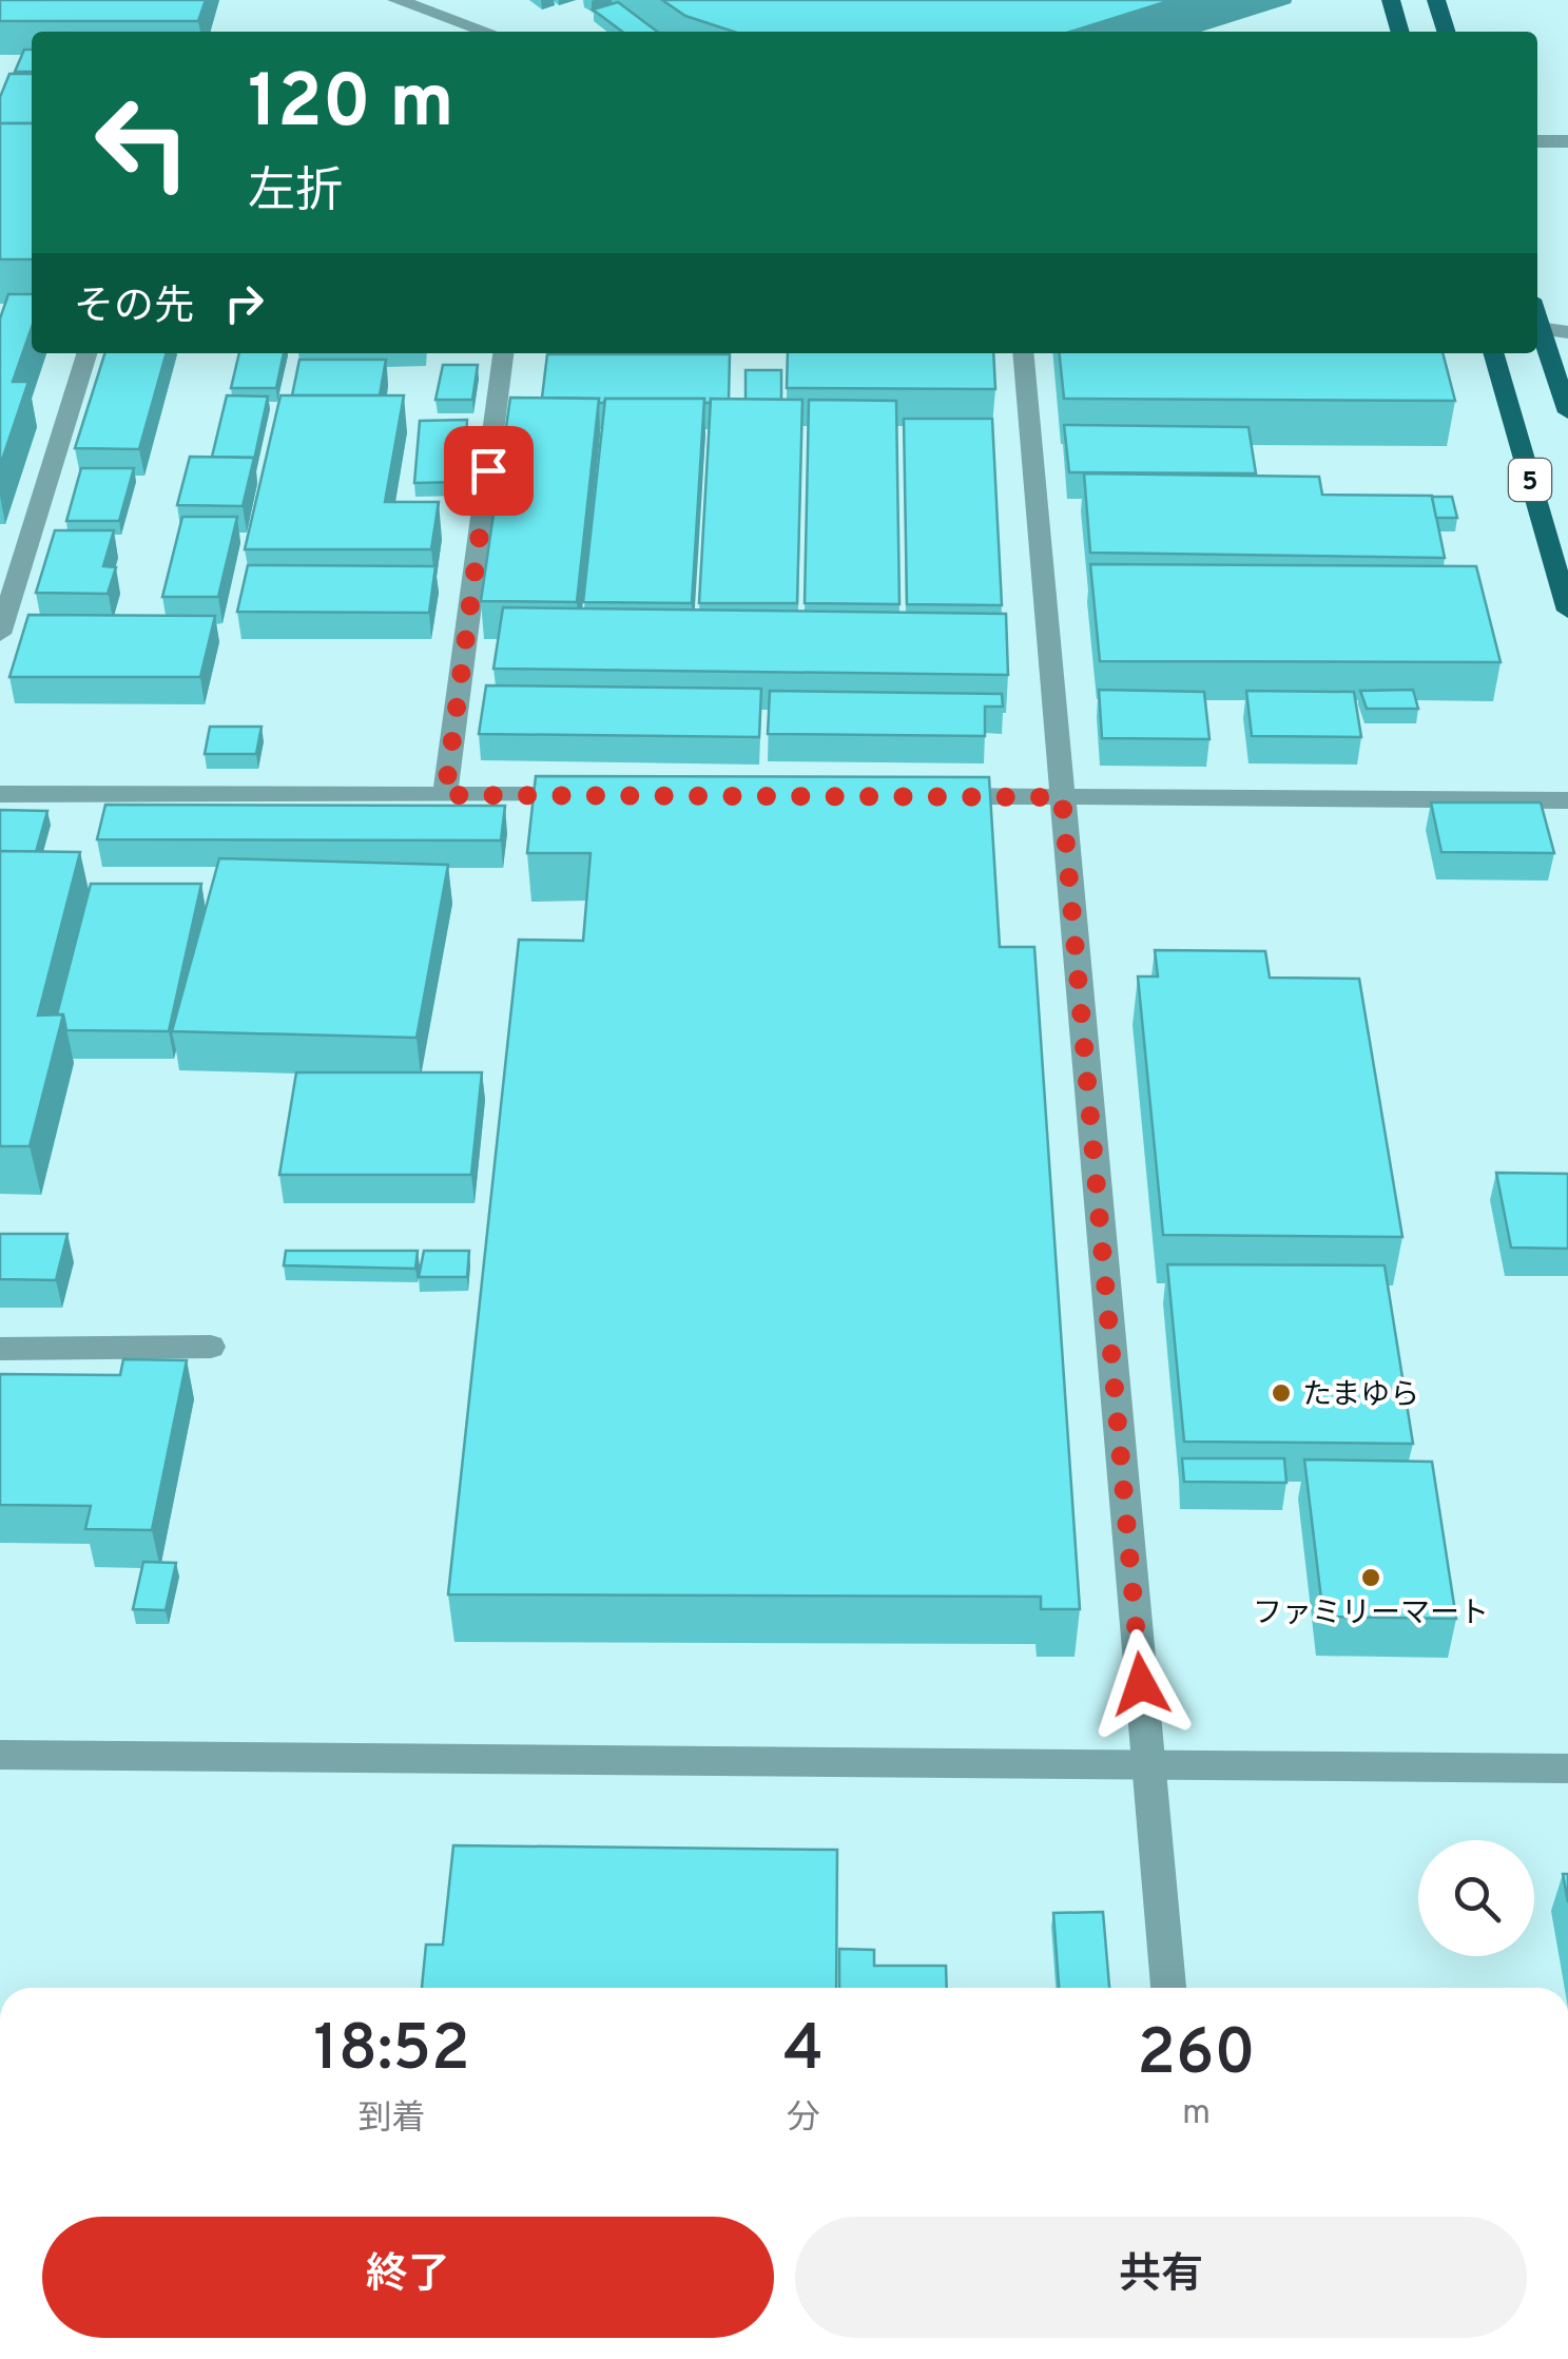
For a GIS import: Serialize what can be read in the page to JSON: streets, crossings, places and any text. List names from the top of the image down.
{
  "streets": {
    "main road": ["5"]
  },
  "places": ["たまゆら", "ファミリーマート"],
  "page": {
    "turn": ["120 m", "左折"],
    "then": "その先",
    "eta": [
      "18:52",
      "到着",
      "4",
      "分",
      "260",
      "m"
    ],
    "buttons": ["終了", "共有"]
  }
}
